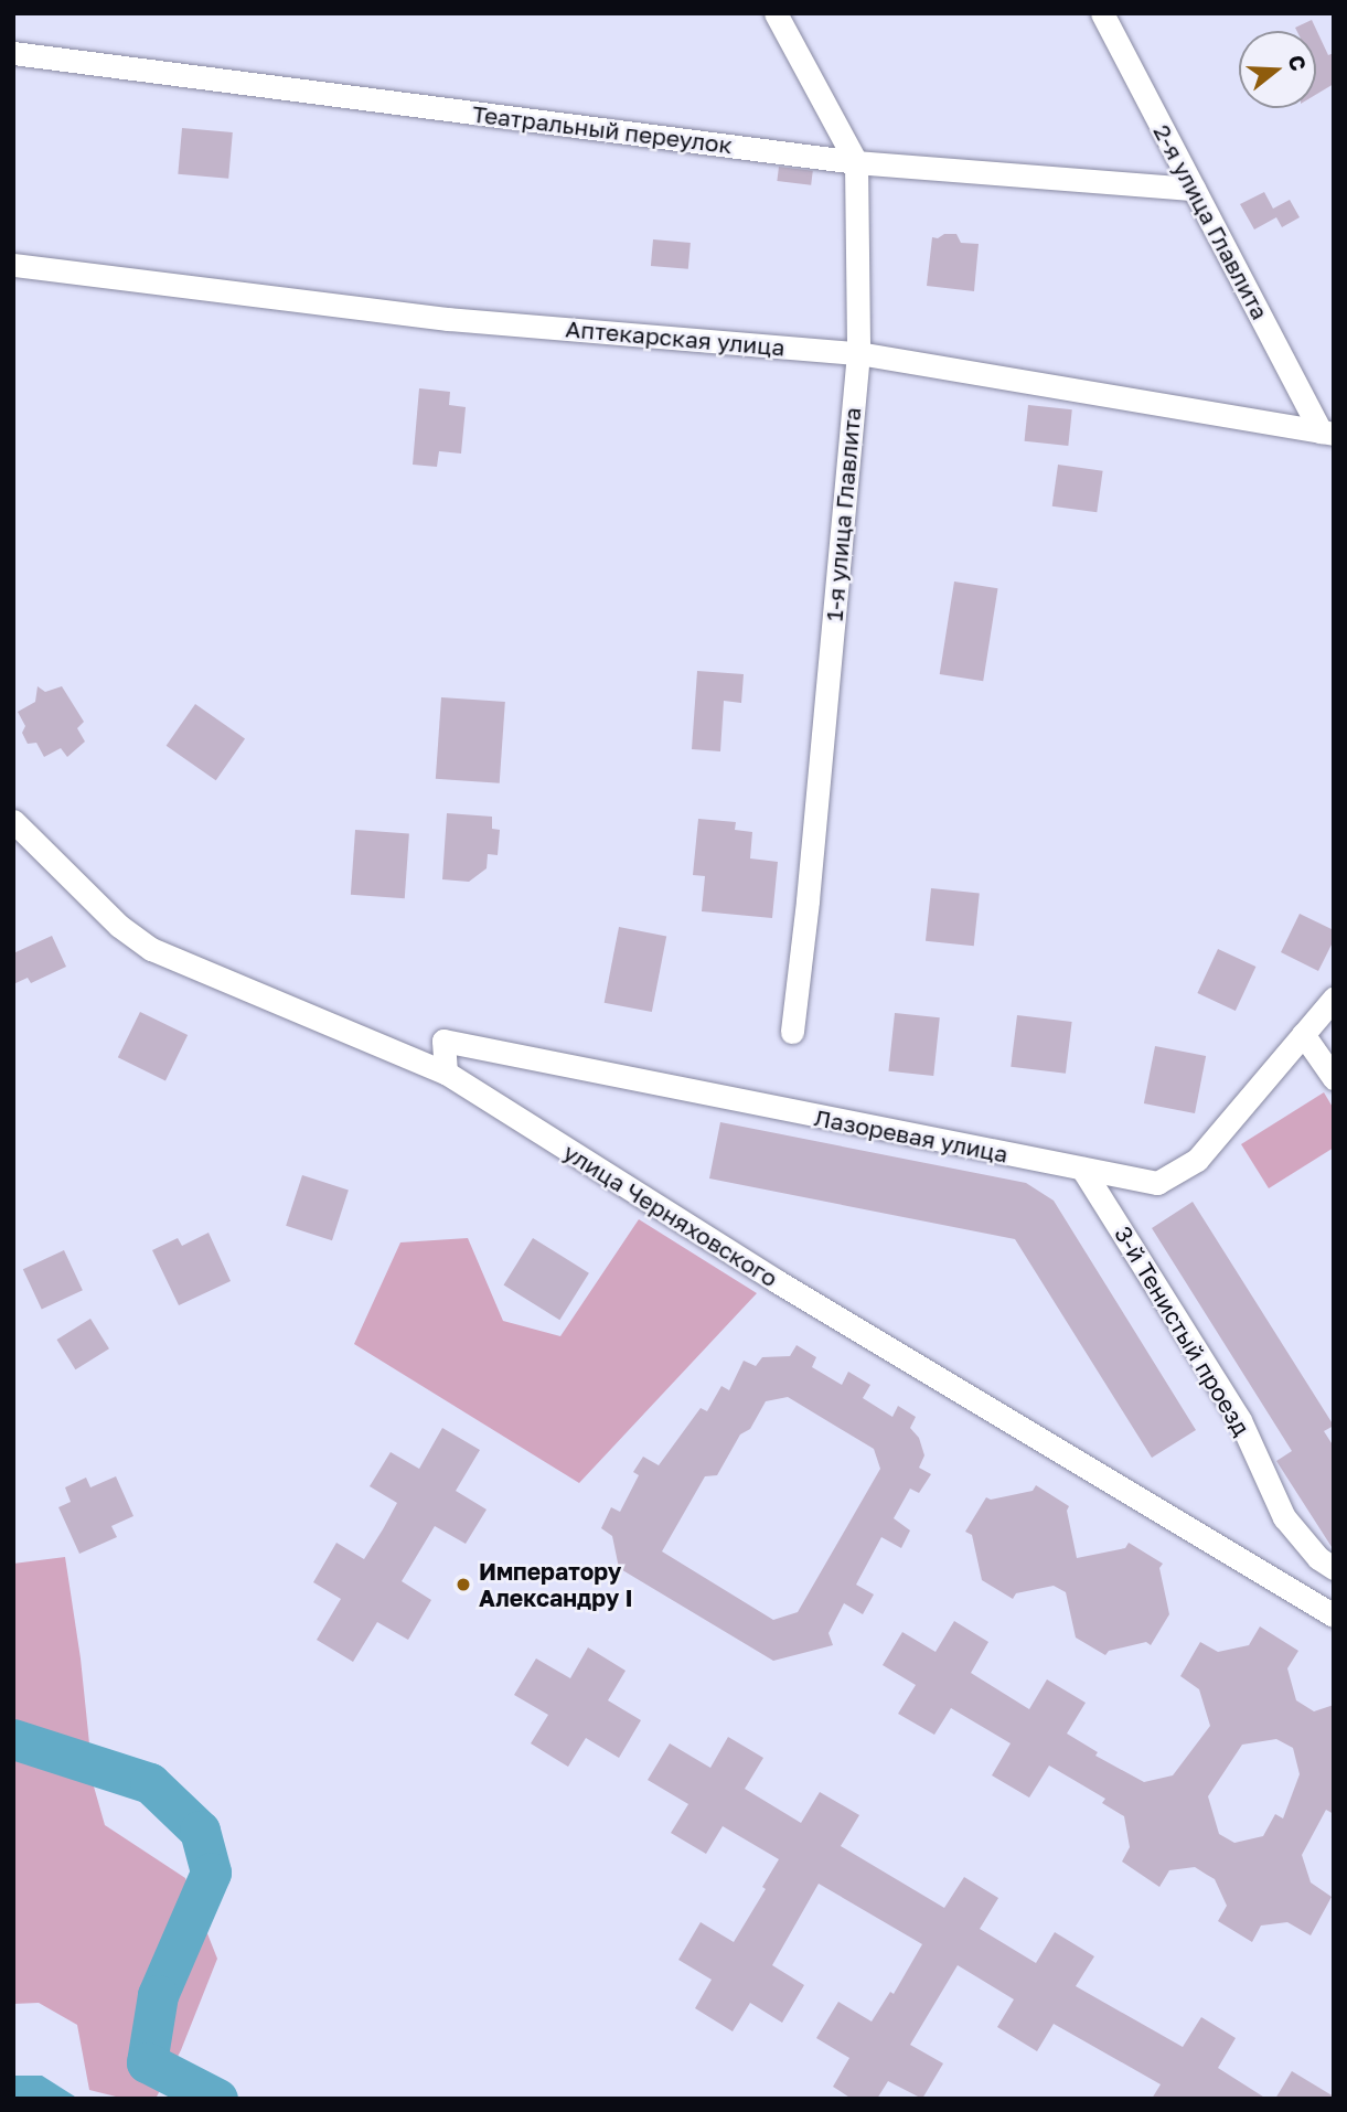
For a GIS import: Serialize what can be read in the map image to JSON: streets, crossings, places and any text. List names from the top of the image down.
{
  "streets": {
    "street": [
      "Театральный переулок",
      "2-я улица Главлита",
      "Аптекарская улица",
      "1-я улица Главлита",
      "Лазоревая улица",
      "улица Черняховского",
      "3-й Тенистый проезд"
    ]
  },
  "crossings": [
    ["Театральный переулок", "2-я улица Главлита"],
    ["Театральный переулок", "1-я улица Главлита"],
    ["2-я улица Главлита", "Аптекарская улица"],
    ["Аптекарская улица", "1-я улица Главлита"],
    ["Лазоревая улица", "улица Черняховского"],
    ["Лазоревая улица", "3-й Тенистый проезд"]
  ],
  "places": ["Императору Александру I"],
  "north": "right"
}
